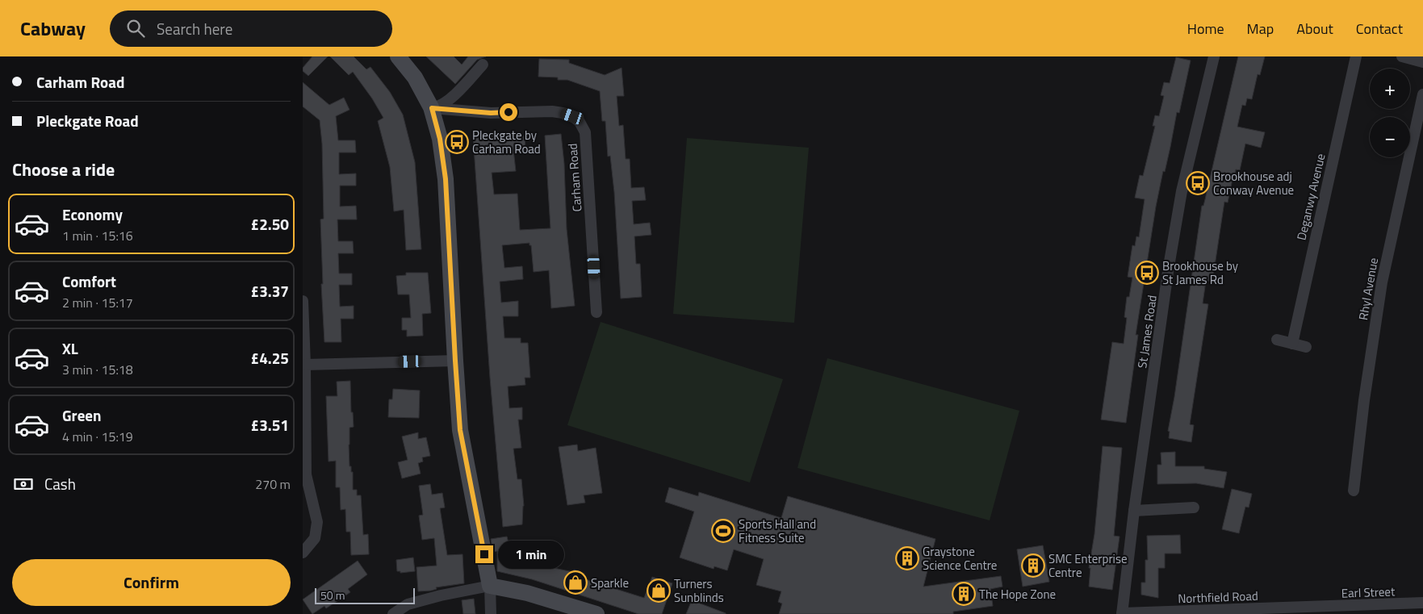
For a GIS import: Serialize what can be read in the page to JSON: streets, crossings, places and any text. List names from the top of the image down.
{
  "streets": {
    "street": [
      "Carham Road",
      "Deganwy Avenue",
      "Rhyl Avenue",
      "St James Road",
      "Earl Street",
      "Northfield Road"
    ]
  },
  "crossings": [
    ["St James Road", "Northfield Road"],
    ["Earl Street", "Northfield Road"]
  ],
  "places": {
    "bus stop": ["Pleckgate by Carham Road", "Brookhouse adj Conway Avenue", "Brookhouse by St James Rd"],
    "sports": ["Sports Hall and Fitness Suite"],
    "building": ["Graystone Science Centre", "SMC Enterprise Centre", "The Hope Zone"],
    "shop": ["Sparkle", "Turners Sunblinds"]
  },
  "scale_bar": "50 m",
  "page": {
    "header": "Cabway",
    "search": "Search here",
    "nav": [
      "Home",
      "Map",
      "About",
      "Contact"
    ],
    "banner": ["Carham Road", "Pleckgate Road"],
    "map_buttons": ["+", "−"],
    "heading": "Choose a ride",
    "list": [
      {
        "name": "Economy",
        "note": "1 min · 15:16",
        "value": "£2.50"
      },
      {
        "name": "Comfort",
        "note": "2 min · 15:17",
        "value": "£3.37"
      },
      {
        "name": "XL",
        "note": "3 min · 15:18",
        "value": "£4.25"
      },
      {
        "name": "Green",
        "note": "4 min · 15:19",
        "value": "£3.51"
      }
    ],
    "pay": ["Cash", "270 m"],
    "bubble": "1 min",
    "buttons": "Confirm",
    "scale": "50 m"
  }
}
